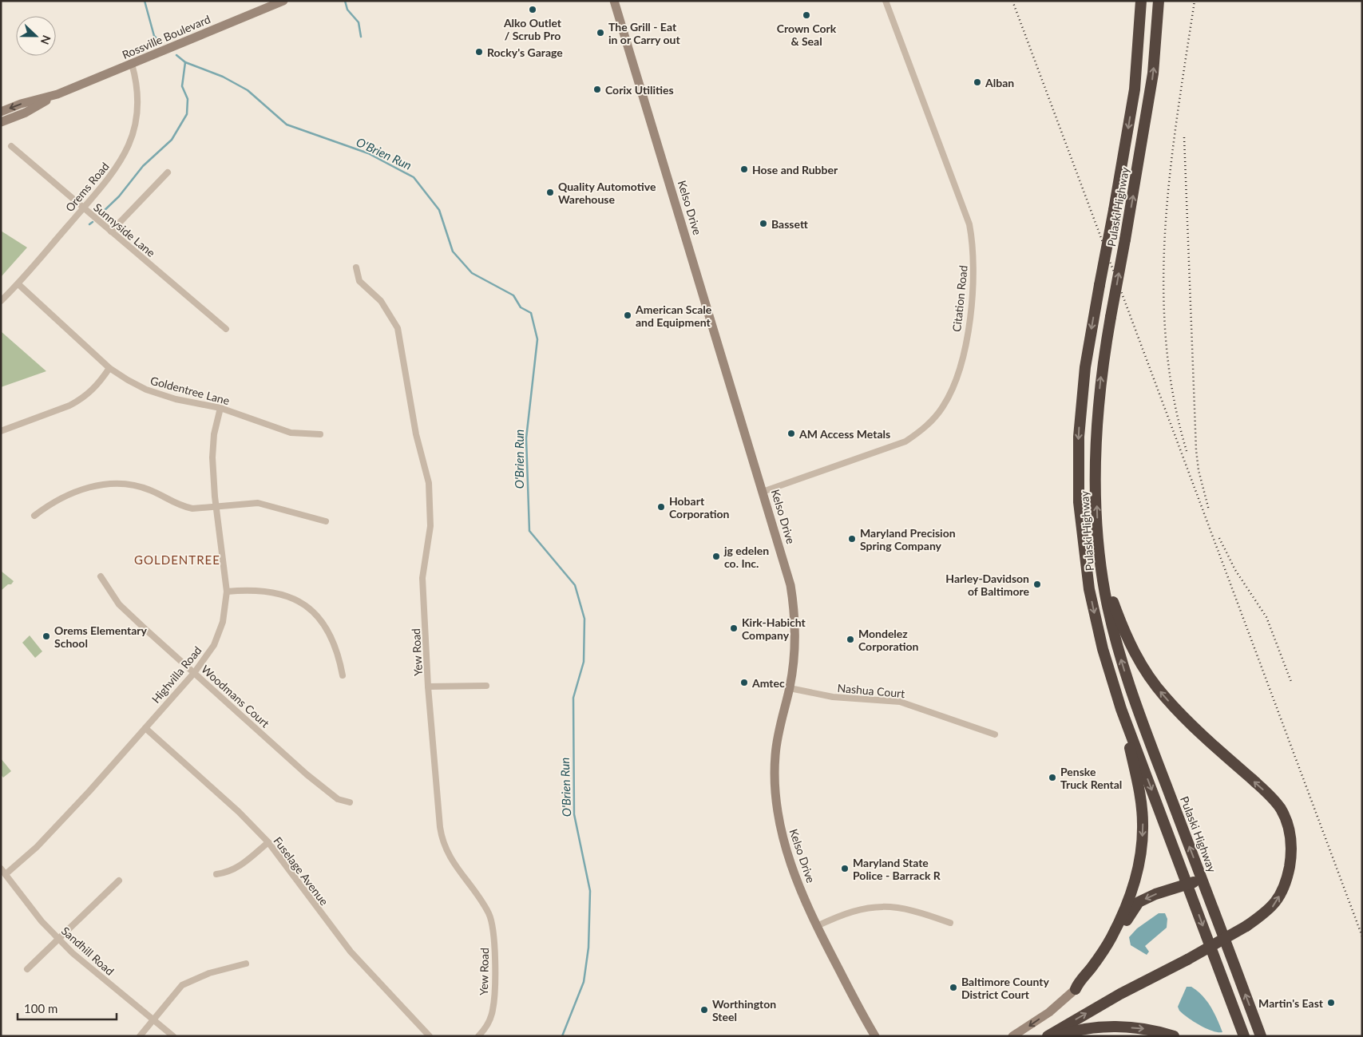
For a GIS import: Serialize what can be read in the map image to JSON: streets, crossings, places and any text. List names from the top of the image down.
{
  "streets": {
    "highway": ["Pulaski Highway"],
    "street": [
      "Rossville Boulevard",
      "Orems Road",
      "Kelso Drive",
      "Sunnyside Lane",
      "Citation Road",
      "Goldentree Lane",
      "Yew Road",
      "Highvilla Road",
      "Nashua Court",
      "Woodmans Court",
      "Fuselage Avenue",
      "Sandhill Road"
    ]
  },
  "crossings": [
    ["Rossville Boulevard", "Orems Road"],
    ["Orems Road", "Sunnyside Lane"],
    ["Orems Road", "Goldentree Lane"],
    ["Kelso Drive", "Citation Road"],
    ["Kelso Drive", "Nashua Court"],
    ["Goldentree Lane", "Highvilla Road"],
    ["Highvilla Road", "Woodmans Court"],
    ["Highvilla Road", "Fuselage Avenue"],
    ["Highvilla Road", "Sandhill Road"]
  ],
  "districts": ["GOLDENTREE"],
  "water": ["O'Brien Run"],
  "places": [
    "Alko Outlet / Scrub Pro",
    "Crown Cork & Seal",
    "The Grill - Eat in or Carry out",
    "Rocky's Garage",
    "Alban",
    "Corix Utilities",
    "Hose and Rubber",
    "Quality Automotive Warehouse",
    "Bassett",
    "American Scale and Equipment",
    "AM Access Metals",
    "Hobart Corporation",
    "Maryland Precision Spring Company",
    "jg edelen co. Inc.",
    "Harley-Davidson of Baltimore",
    "Kirk-Habicht Company",
    "Orems Elementary School",
    "Mondelez Corporation",
    "Amtec",
    "Penske Truck Rental",
    "Maryland State Police - Barrack R",
    "Baltimore County District Court",
    "Martin's East",
    "Worthington Steel"
  ],
  "scale_bar": "100 m",
  "north": "right"
}
